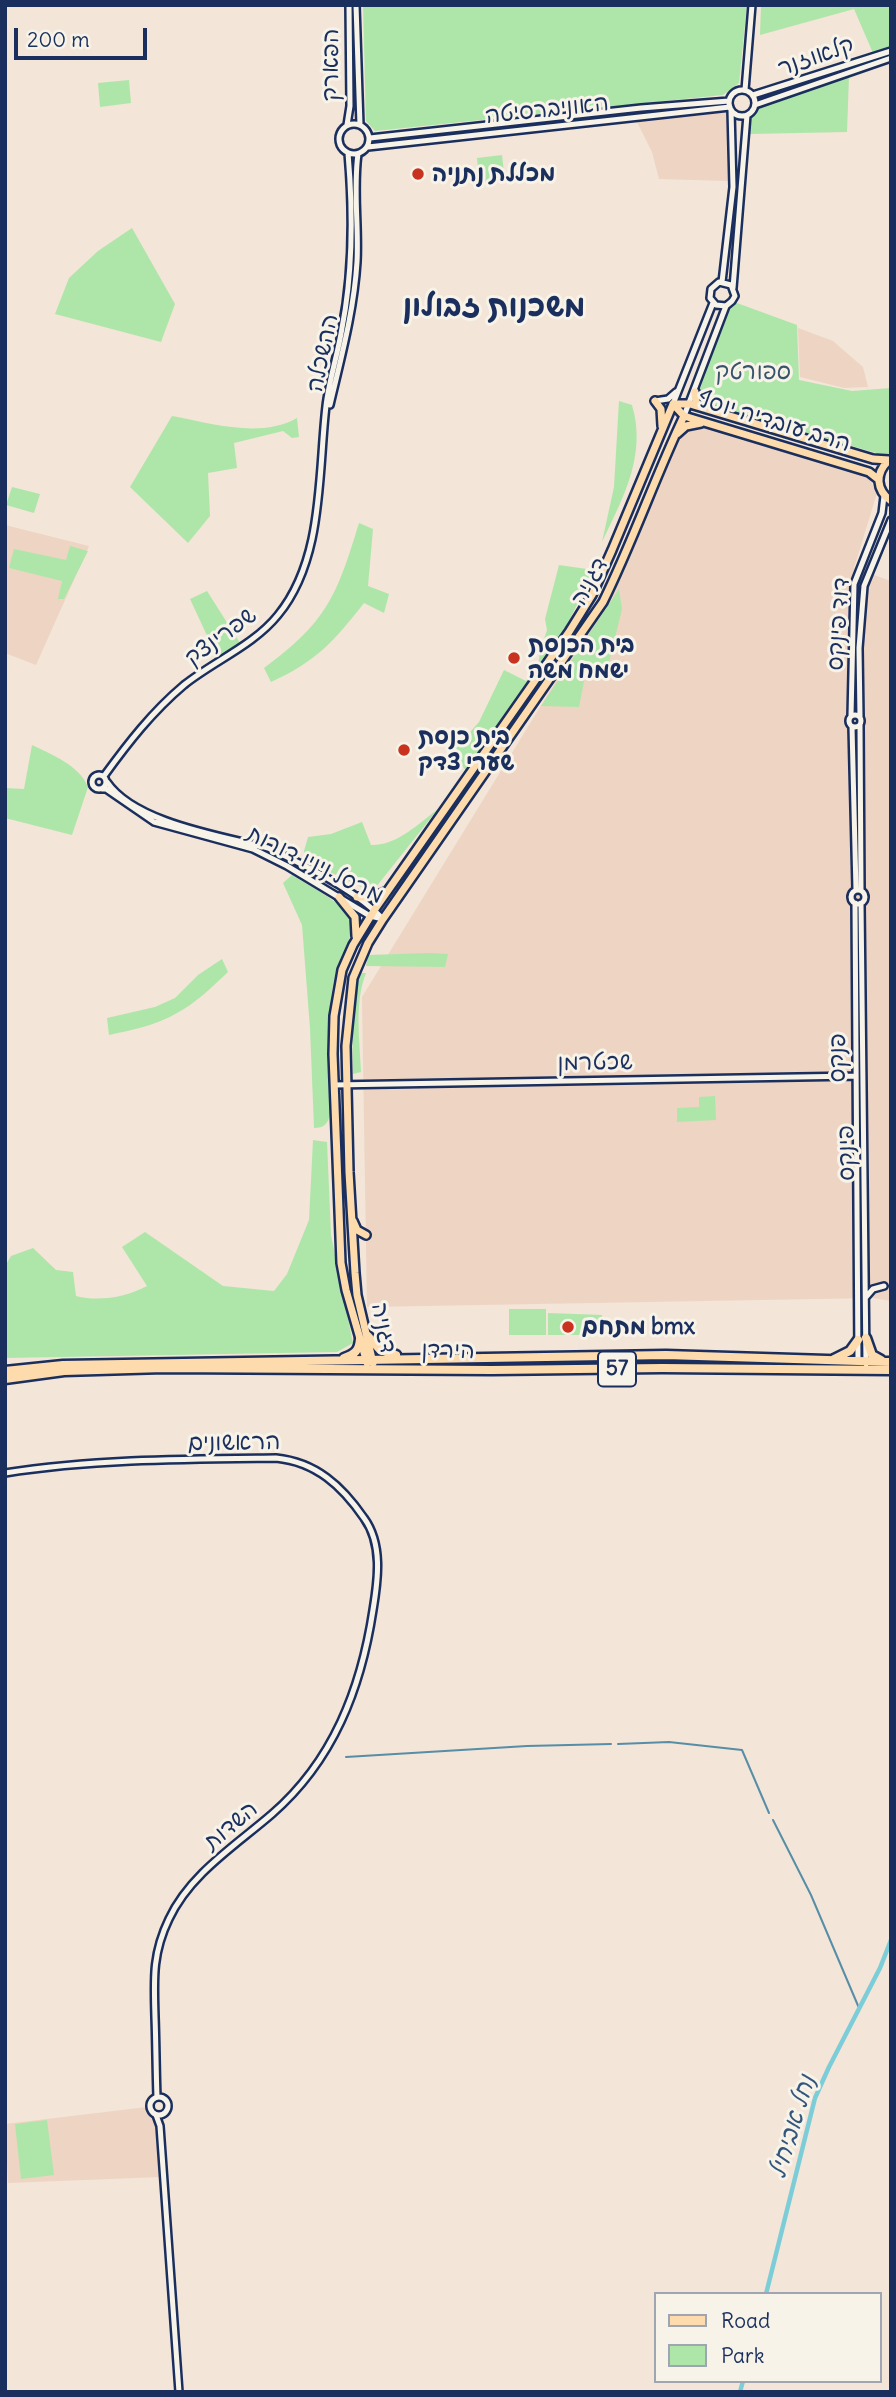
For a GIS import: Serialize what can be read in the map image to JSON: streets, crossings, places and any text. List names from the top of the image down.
{
  "streets": {
    "highway": ["הירדן", "57"],
    "main road": ["הרב עובדיה יוסף", "דגניה"],
    "street": [
      "קלאוזנר",
      "הפארק",
      "האוניברסיטה",
      "ההשכלה",
      "דוד פינקס",
      "שפרינצק",
      "מרסל ניניו דורות",
      "פנקס",
      "שכטרמן",
      "פינקס",
      "הראשונים",
      "השדות"
    ]
  },
  "crossings": [
    ["קלאוזנר", "האוניברסיטה"],
    ["הפארק", "האוניברסיטה"],
    ["הפארק", "ההשכלה"],
    ["האוניברסיטה", "ההשכלה"],
    ["ההשכלה", "שפרינצק"],
    ["הרב עובדיה יוסף", "דגניה"],
    ["דגניה", "מרסל ניניו דורות"],
    ["דגניה", "שכטרמן"],
    ["דגניה", "הירדן"],
    ["שפרינצק", "מרסל ניניו דורות"],
    ["פנקס", "שכטרמן"],
    ["פנקס", "פינקס"],
    ["פינקס", "הירדן"],
    ["הראשונים", "השדות"]
  ],
  "districts": ["משכנות זבולון"],
  "water": ["נחל אביחיל"],
  "parks": ["ספורטק"],
  "places": [
    "מכללת נתניה",
    "בית הכנסת ישמח משה",
    "בית כנסת שערי צדק",
    "מתחם bmx"
  ],
  "legend": ["Road", "Park"],
  "scale_bar": "200 m"
}
